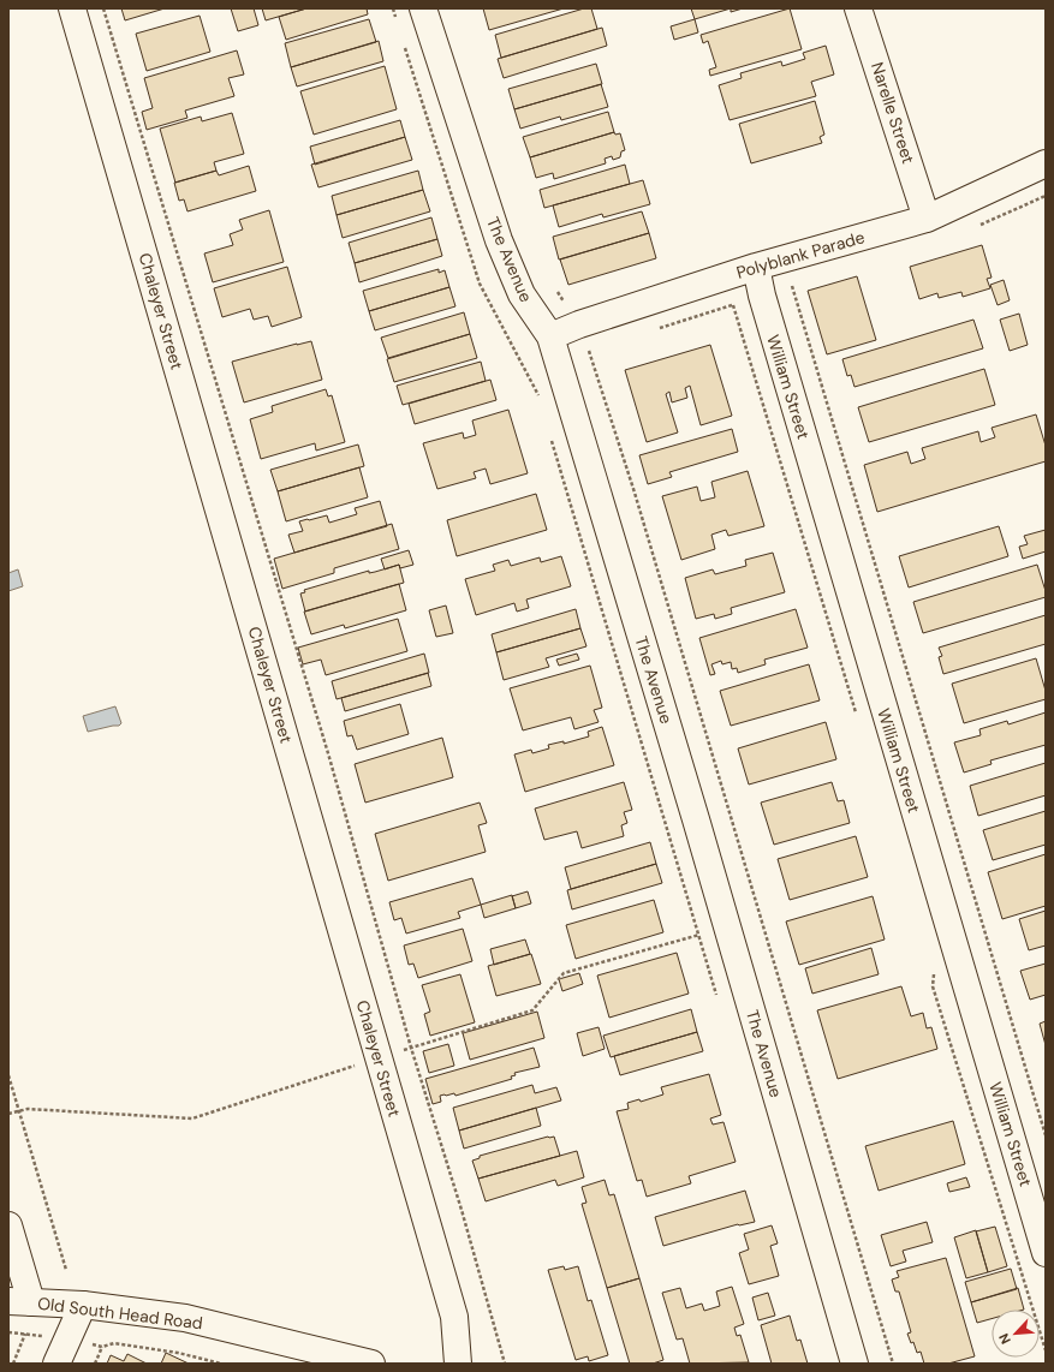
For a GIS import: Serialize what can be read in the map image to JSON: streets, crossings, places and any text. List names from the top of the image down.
{
  "streets": {
    "street": [
      "Narelle Street",
      "Polyblank Parade",
      "The Avenue",
      "Chaleyer Street",
      "William Street",
      "Old South Head Road"
    ]
  },
  "crossings": [
    ["Narelle Street", "Polyblank Parade"],
    ["Polyblank Parade", "The Avenue"],
    ["Polyblank Parade", "William Street"]
  ],
  "north": "bottom left"
}
